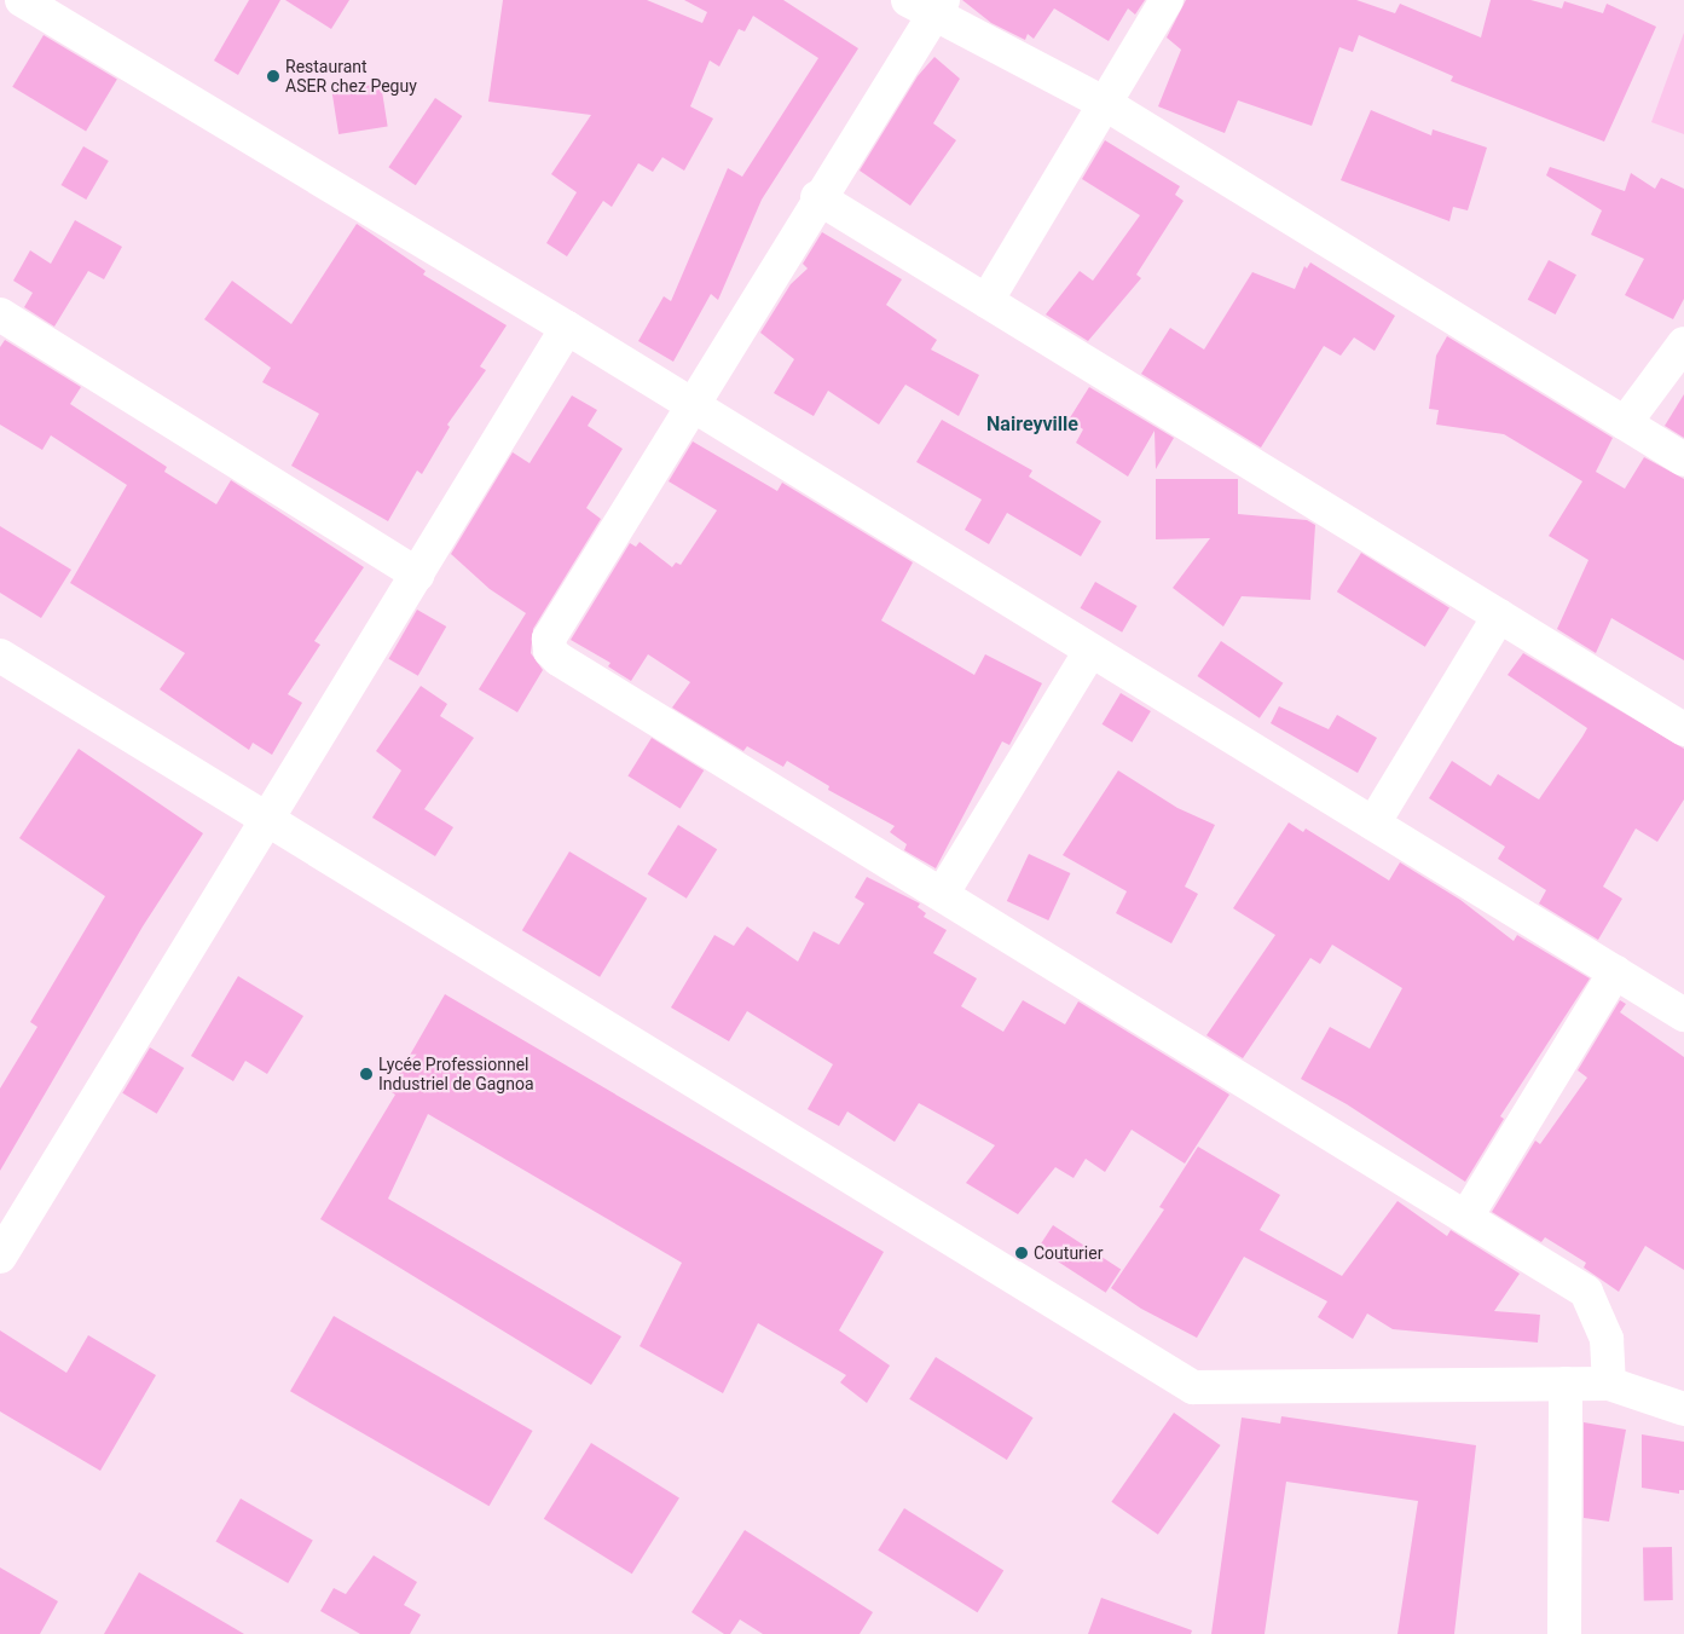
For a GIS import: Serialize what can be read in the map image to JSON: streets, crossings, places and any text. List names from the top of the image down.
{
  "districts": ["Naireyville"],
  "places": ["Restaurant ASER chez Peguy", "Lycée Professionnel Industriel de Gagnoa", "Couturier"]
}
